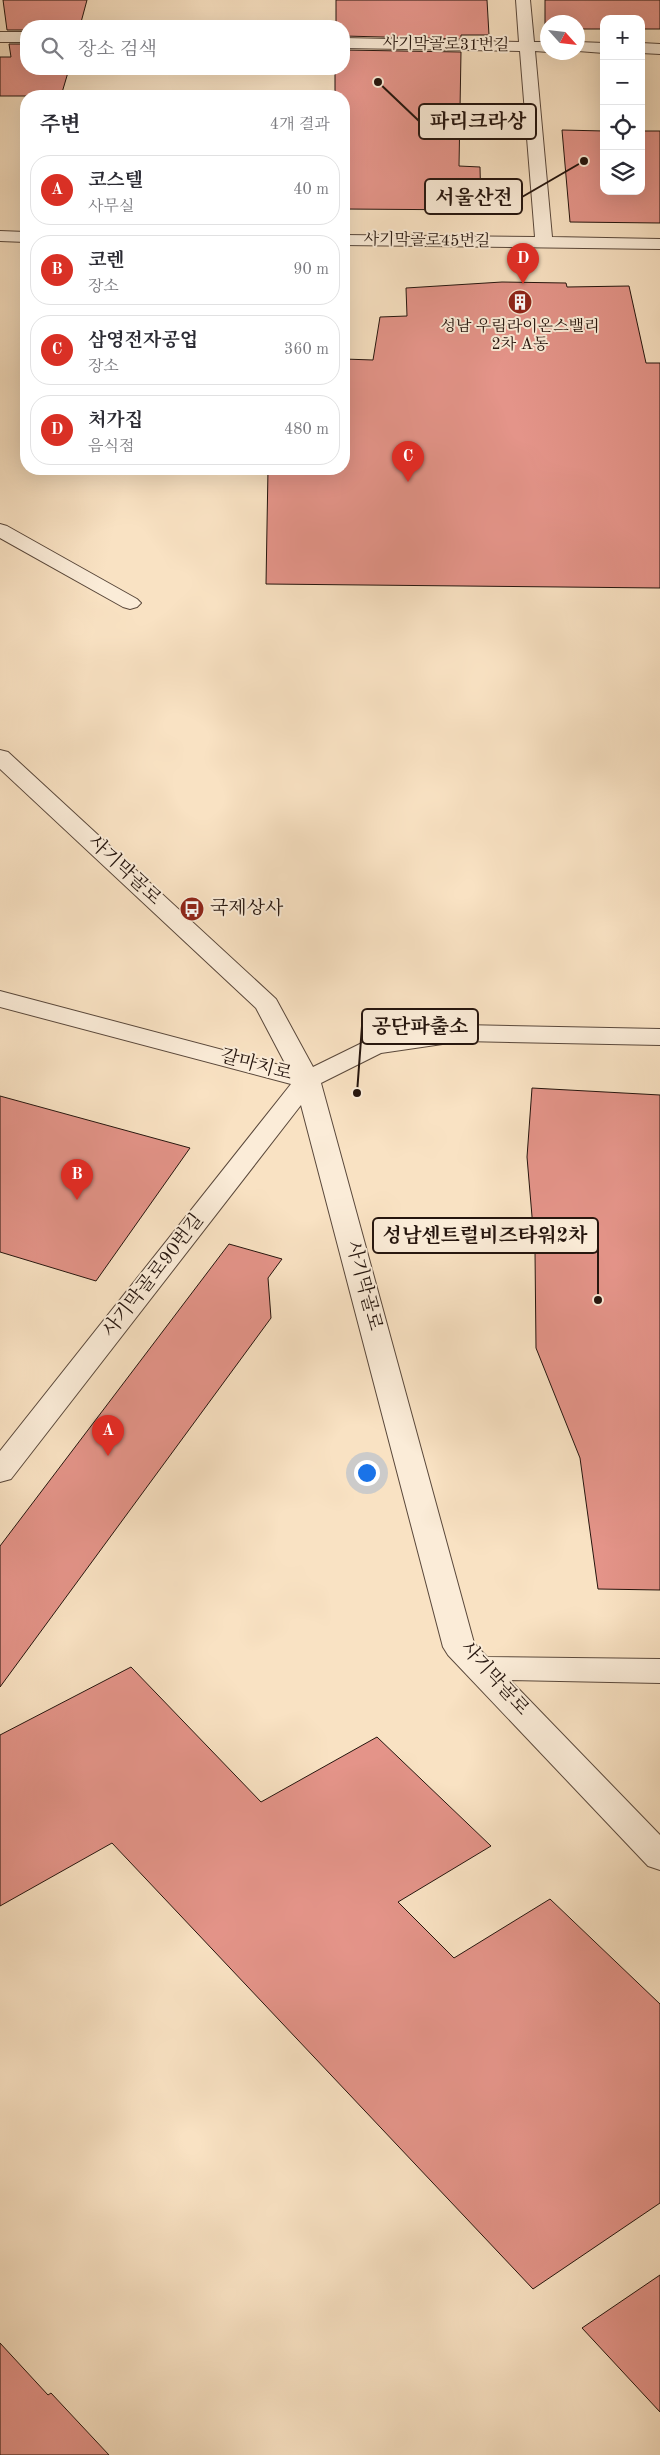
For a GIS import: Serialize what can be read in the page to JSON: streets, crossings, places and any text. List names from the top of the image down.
{
  "streets": {
    "street": [
      "사기막골로31번길",
      "사기막골로45번길",
      "사기막골로",
      "갈마치로",
      "사기막골로90번길"
    ]
  },
  "crossings": [
    ["사기막골로", "갈마치로"],
    ["사기막골로", "사기막골로90번길"],
    ["갈마치로", "사기막골로90번길"]
  ],
  "places": {
    "other": [
      "파리크라상",
      "서울산전",
      "공단파출소",
      "성남센트럴비즈타워2차"
    ],
    "building": ["성남 우림라이온스밸리 2차 A동"],
    "bus stop": ["국제상사"]
  },
  "north": "bottom right",
  "page": {
    "map_buttons": ["+", "−"],
    "search": "장소 검색",
    "heading": ["주변", "4개 결과"],
    "list": [
      {
        "mark": "A",
        "name": "코스텔",
        "note": "사무실",
        "value": "40 m"
      },
      {
        "mark": "B",
        "name": "코렌",
        "note": "장소",
        "value": "90 m"
      },
      {
        "mark": "C",
        "name": "삼영전자공업",
        "note": "장소",
        "value": "360 m"
      },
      {
        "mark": "D",
        "name": "처가집",
        "note": "음식점",
        "value": "480 m"
      }
    ],
    "pins": [
      "D",
      "C",
      "B",
      "A"
    ]
  }
}
